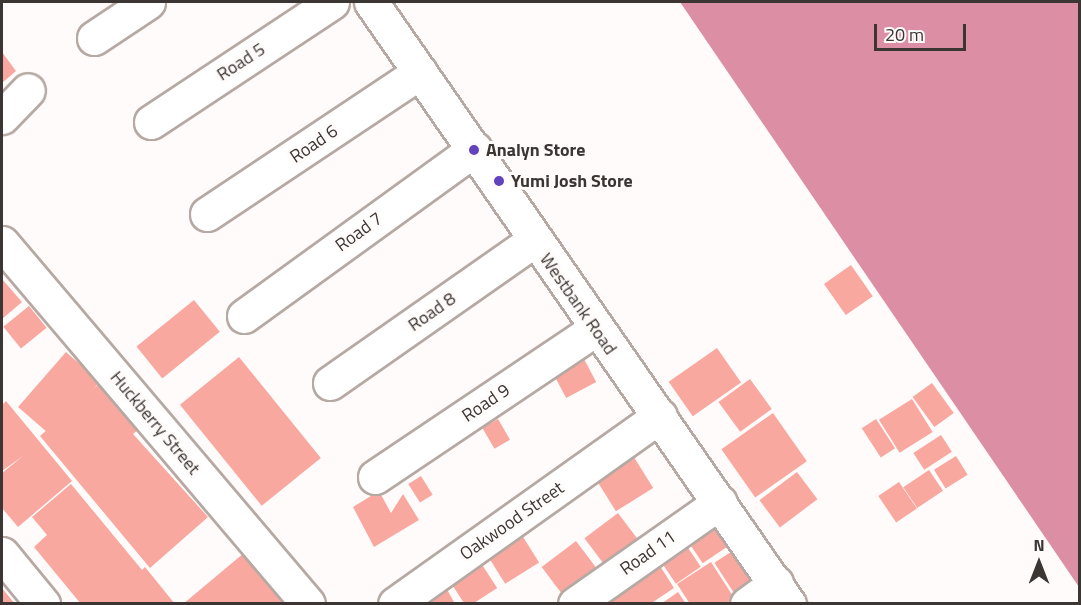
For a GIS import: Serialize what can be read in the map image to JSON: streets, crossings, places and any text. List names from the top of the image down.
{
  "streets": {
    "street": [
      "Road 5",
      "Road 6",
      "Road 7",
      "Westbank Road",
      "Road 8",
      "Road 9",
      "Huckberry Street",
      "Oakwood Street",
      "Road 11"
    ]
  },
  "crossings": [
    ["Road 6", "Westbank Road"],
    ["Road 7", "Westbank Road"],
    ["Westbank Road", "Road 8"],
    ["Westbank Road", "Road 9"],
    ["Westbank Road", "Oakwood Street"],
    ["Westbank Road", "Road 11"]
  ],
  "places": ["Analyn Store", "Yumi Josh Store"],
  "scale_bar": "20 m",
  "north": "top"
}
